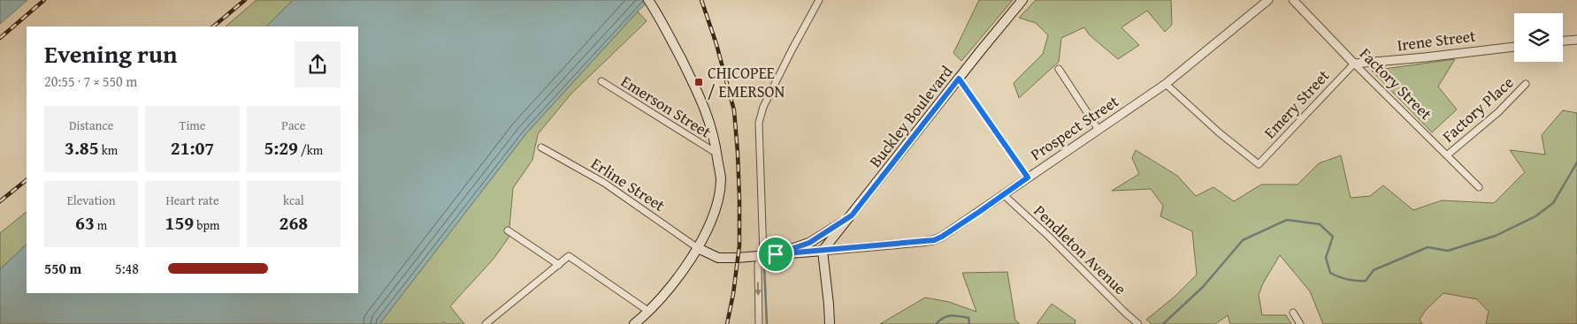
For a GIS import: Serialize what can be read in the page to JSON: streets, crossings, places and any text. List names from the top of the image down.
{
  "streets": {
    "main road": ["Buckley Boulevard", "Prospect Street"],
    "street": [
      "Irene Street",
      "Factory Street",
      "Emery Street",
      "Emerson Street",
      "Factory Place",
      "Erline Street",
      "Pendleton Avenue"
    ]
  },
  "crossings": [
    ["Irene Street", "Factory Street"],
    ["Irene Street", "Emery Street"],
    ["Factory Street", "Emery Street"],
    ["Factory Street", "Factory Place"],
    ["Emery Street", "Prospect Street"],
    ["Buckley Boulevard", "Prospect Street"],
    ["Prospect Street", "Erline Street"],
    ["Prospect Street", "Pendleton Avenue"]
  ],
  "places": {
    "transit": ["CHICOPEE / EMERSON"]
  },
  "page": {
    "heading": ["Evening run", "20:55 · 7 × 550 m"],
    "stats": [
      ["Distance", "3.85 km"],
      ["Time", "21:07"],
      ["Pace", "5:29 /km"],
      ["Elevation", "63 m"],
      ["Heart rate", "159 bpm"],
      ["kcal", "268"]
    ],
    "list": [
      {
        "name": "550 m",
        "note": "5:48"
      }
    ]
  }
}
